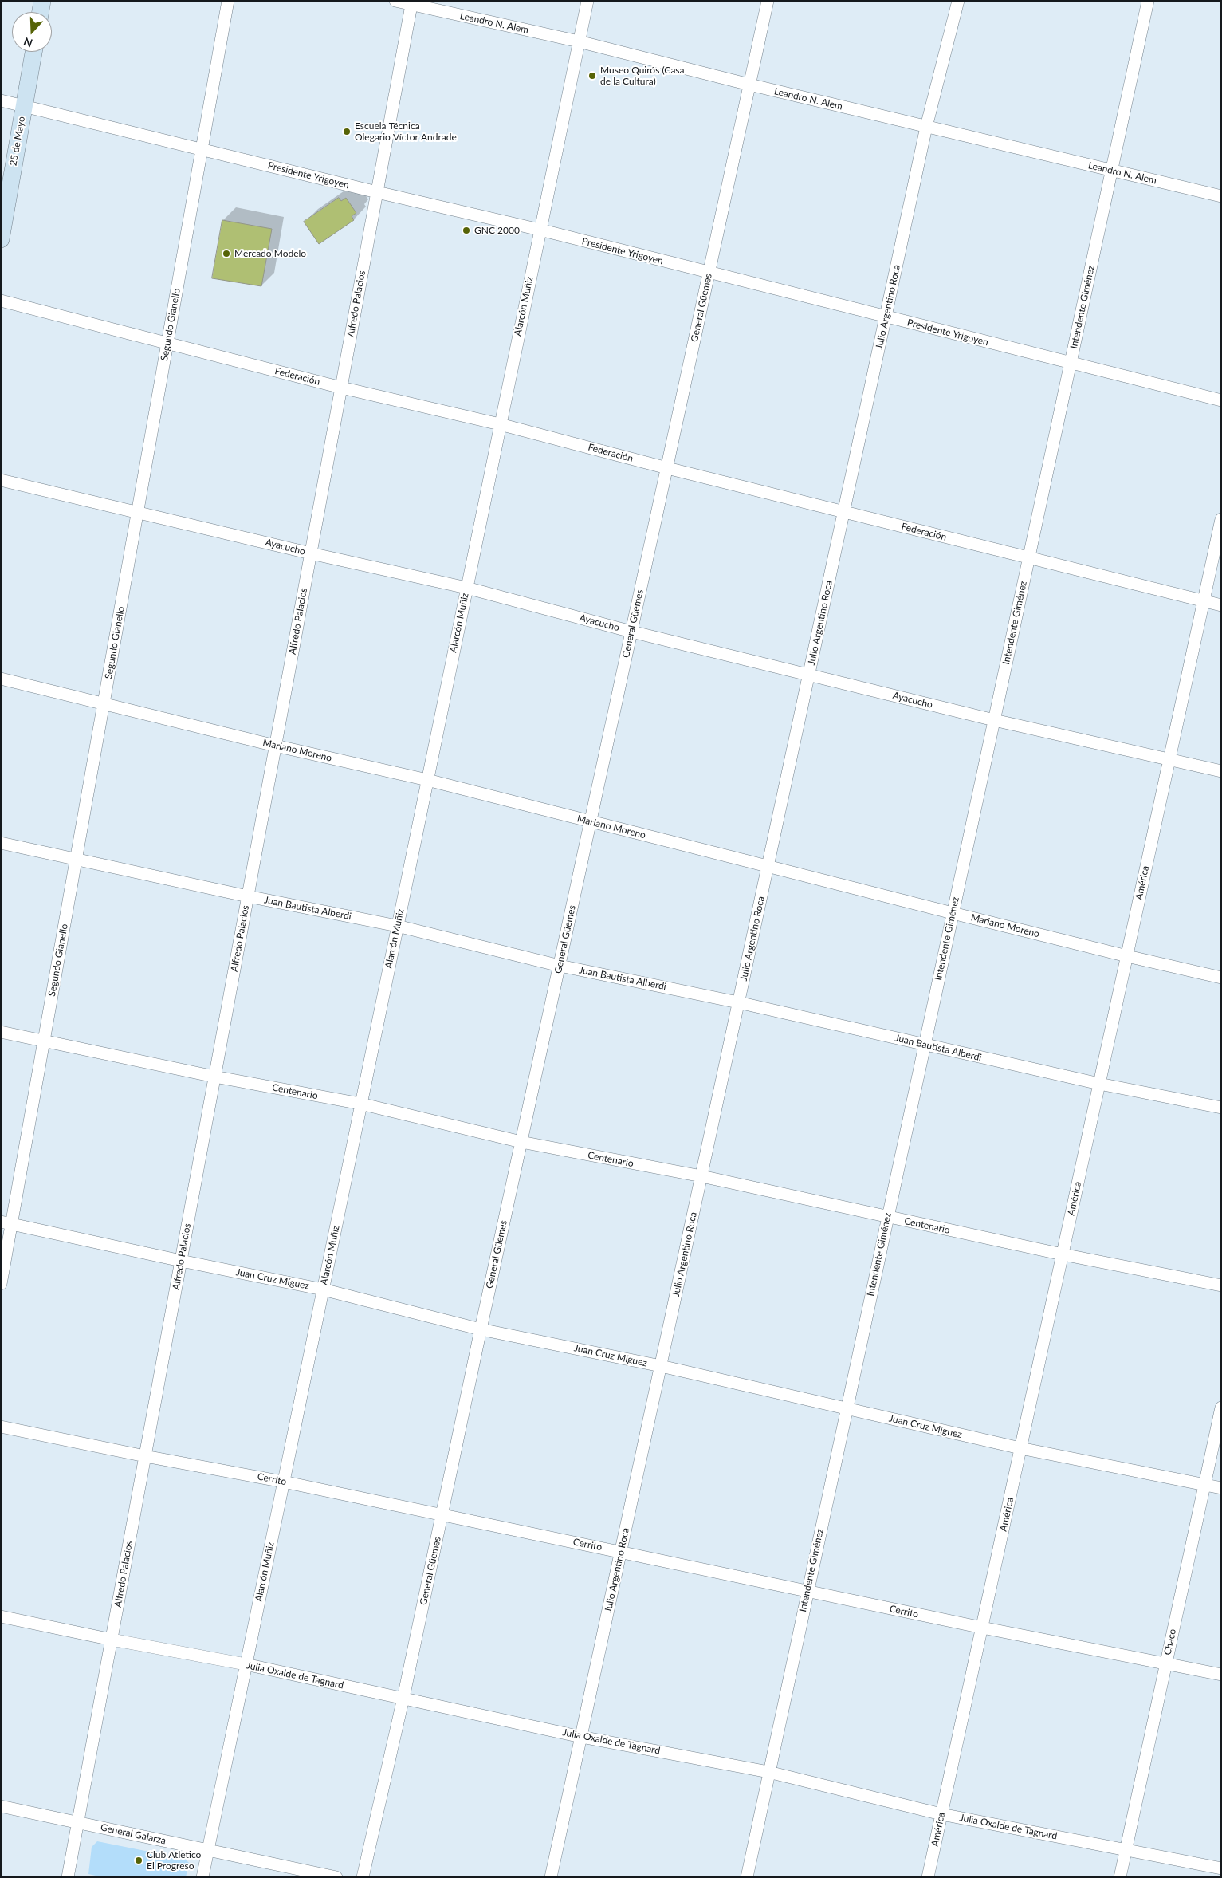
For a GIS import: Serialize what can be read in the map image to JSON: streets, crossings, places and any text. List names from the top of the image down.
{
  "streets": {
    "street": [
      "Leandro N. Alem",
      "25 de Mayo",
      "Presidente Yrigoyen",
      "Alfredo Palacios",
      "Alarcón Muñiz",
      "Julio Argentino Roca",
      "Intendente Giménez",
      "General Güemes",
      "Segundo Gianello",
      "Federación",
      "Ayacucho",
      "Mariano Moreno",
      "América",
      "Juan Bautista Alberdi",
      "Centenario",
      "Juan Cruz Míguez",
      "Cerrito",
      "Chaco",
      "Julia Oxalde de Tagnard",
      "General Galarza"
    ]
  },
  "crossings": [
    ["Leandro N. Alem", "Alfredo Palacios"],
    ["Leandro N. Alem", "Alarcón Muñiz"],
    ["Leandro N. Alem", "Julio Argentino Roca"],
    ["Leandro N. Alem", "Intendente Giménez"],
    ["Leandro N. Alem", "General Güemes"],
    ["25 de Mayo", "Presidente Yrigoyen"],
    ["Presidente Yrigoyen", "Alfredo Palacios"],
    ["Presidente Yrigoyen", "Alarcón Muñiz"],
    ["Presidente Yrigoyen", "Julio Argentino Roca"],
    ["Presidente Yrigoyen", "Intendente Giménez"],
    ["Presidente Yrigoyen", "General Güemes"],
    ["Presidente Yrigoyen", "Segundo Gianello"],
    ["Alfredo Palacios", "Federación"],
    ["Alfredo Palacios", "Ayacucho"],
    ["Alfredo Palacios", "Mariano Moreno"],
    ["Alfredo Palacios", "Juan Bautista Alberdi"],
    ["Alfredo Palacios", "Centenario"],
    ["Alfredo Palacios", "Juan Cruz Míguez"],
    ["Alfredo Palacios", "Cerrito"],
    ["Alfredo Palacios", "Julia Oxalde de Tagnard"],
    ["Alfredo Palacios", "General Galarza"],
    ["Alarcón Muñiz", "Federación"],
    ["Alarcón Muñiz", "Ayacucho"],
    ["Alarcón Muñiz", "Mariano Moreno"],
    ["Alarcón Muñiz", "Juan Bautista Alberdi"],
    ["Alarcón Muñiz", "Centenario"],
    ["Alarcón Muñiz", "Juan Cruz Míguez"],
    ["Alarcón Muñiz", "Cerrito"],
    ["Alarcón Muñiz", "Julia Oxalde de Tagnard"],
    ["Alarcón Muñiz", "General Galarza"],
    ["Julio Argentino Roca", "Federación"],
    ["Julio Argentino Roca", "Ayacucho"],
    ["Julio Argentino Roca", "Mariano Moreno"],
    ["Julio Argentino Roca", "Juan Bautista Alberdi"],
    ["Julio Argentino Roca", "Centenario"],
    ["Julio Argentino Roca", "Juan Cruz Míguez"],
    ["Julio Argentino Roca", "Cerrito"],
    ["Julio Argentino Roca", "Julia Oxalde de Tagnard"],
    ["Intendente Giménez", "Federación"],
    ["Intendente Giménez", "Ayacucho"],
    ["Intendente Giménez", "Mariano Moreno"],
    ["Intendente Giménez", "Juan Bautista Alberdi"],
    ["Intendente Giménez", "Centenario"],
    ["Intendente Giménez", "Juan Cruz Míguez"],
    ["Intendente Giménez", "Cerrito"],
    ["Intendente Giménez", "Julia Oxalde de Tagnard"],
    ["General Güemes", "Federación"],
    ["General Güemes", "Ayacucho"],
    ["General Güemes", "Mariano Moreno"],
    ["General Güemes", "Juan Bautista Alberdi"],
    ["General Güemes", "Centenario"],
    ["General Güemes", "Juan Cruz Míguez"],
    ["General Güemes", "Cerrito"],
    ["General Güemes", "Julia Oxalde de Tagnard"],
    ["Segundo Gianello", "Federación"],
    ["Segundo Gianello", "Ayacucho"],
    ["Segundo Gianello", "Mariano Moreno"],
    ["Segundo Gianello", "Juan Bautista Alberdi"],
    ["Segundo Gianello", "Centenario"],
    ["Segundo Gianello", "Juan Cruz Míguez"],
    ["Federación", "América"],
    ["Ayacucho", "América"],
    ["Mariano Moreno", "América"],
    ["América", "Juan Bautista Alberdi"],
    ["América", "Centenario"],
    ["América", "Juan Cruz Míguez"],
    ["América", "Cerrito"],
    ["América", "Julia Oxalde de Tagnard"],
    ["Juan Cruz Míguez", "Chaco"],
    ["Cerrito", "Chaco"],
    ["Chaco", "Julia Oxalde de Tagnard"]
  ],
  "places": [
    "Museo Quirós (Casa de la Cultura)",
    "Escuela Técnica Olegario Víctor Andrade",
    "GNC 2000",
    "Mercado Modelo",
    "Club Atlético El Progreso"
  ],
  "north": "bottom"
}
